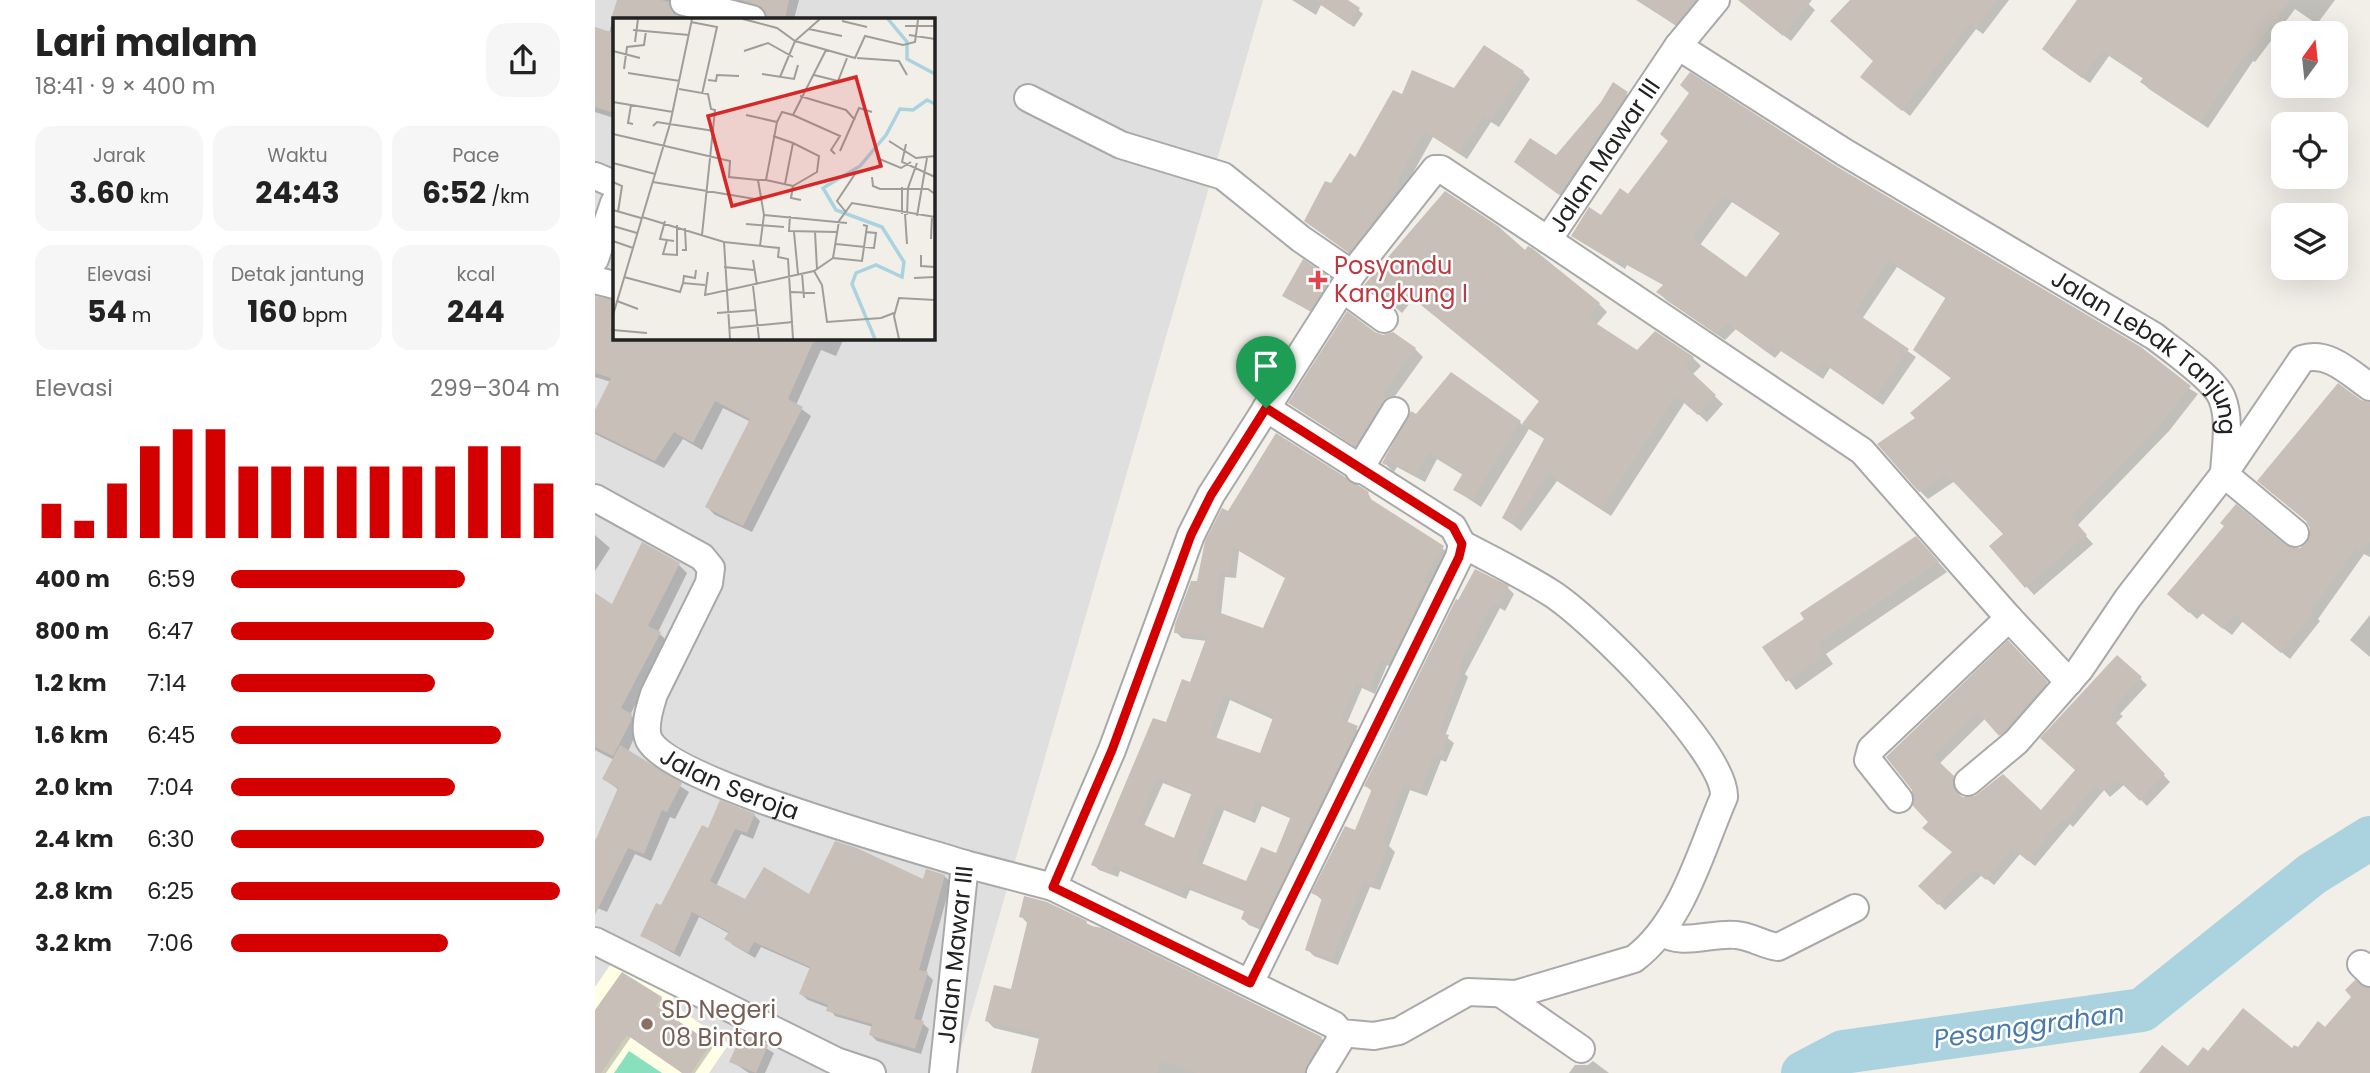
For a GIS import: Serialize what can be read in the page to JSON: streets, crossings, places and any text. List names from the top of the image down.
{
  "streets": {
    "street": ["Jalan Mawar III", "Jalan Lebak Tanjung", "Jalan Seroja"]
  },
  "crossings": [
    ["Jalan Mawar III", "Jalan Lebak Tanjung"],
    ["Jalan Mawar III", "Jalan Seroja"]
  ],
  "water": ["Pesanggrahan"],
  "places": {
    "health": ["Posyandu Kangkung I"],
    "other": ["SD Negeri 08 Bintaro"]
  },
  "north": "top",
  "page": {
    "heading": ["Lari malam", "18:41 · 9 × 400 m"],
    "stats": [
      ["Jarak", "3.60 km"],
      ["Waktu", "24:43"],
      ["Pace", "6:52 /km"],
      ["Elevasi", "54 m"],
      ["Detak jantung", "160 bpm"],
      ["kcal", "244"]
    ],
    "chart": ["Elevasi", "299–304 m"],
    "list": [
      {
        "name": "400 m",
        "note": "6:59"
      },
      {
        "name": "800 m",
        "note": "6:47"
      },
      {
        "name": "1.2 km",
        "note": "7:14"
      },
      {
        "name": "1.6 km",
        "note": "6:45"
      },
      {
        "name": "2.0 km",
        "note": "7:04"
      },
      {
        "name": "2.4 km",
        "note": "6:30"
      },
      {
        "name": "2.8 km",
        "note": "6:25"
      },
      {
        "name": "3.2 km",
        "note": "7:06"
      }
    ]
  }
}
